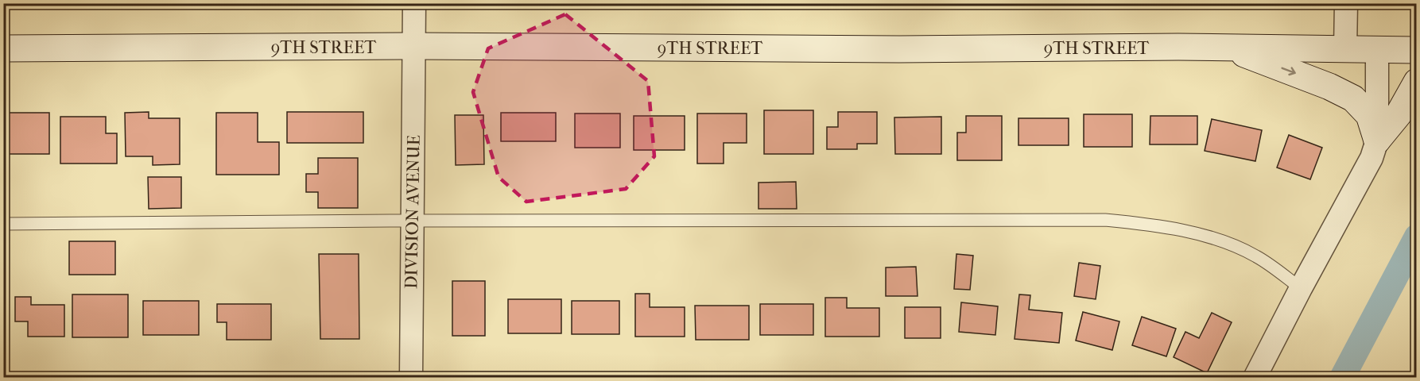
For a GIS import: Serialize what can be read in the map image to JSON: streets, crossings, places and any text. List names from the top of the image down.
{
  "streets": {
    "street": ["9TH STREET", "DIVISION AVENUE"]
  },
  "crossings": [
    ["9TH STREET", "DIVISION AVENUE"]
  ]
}
